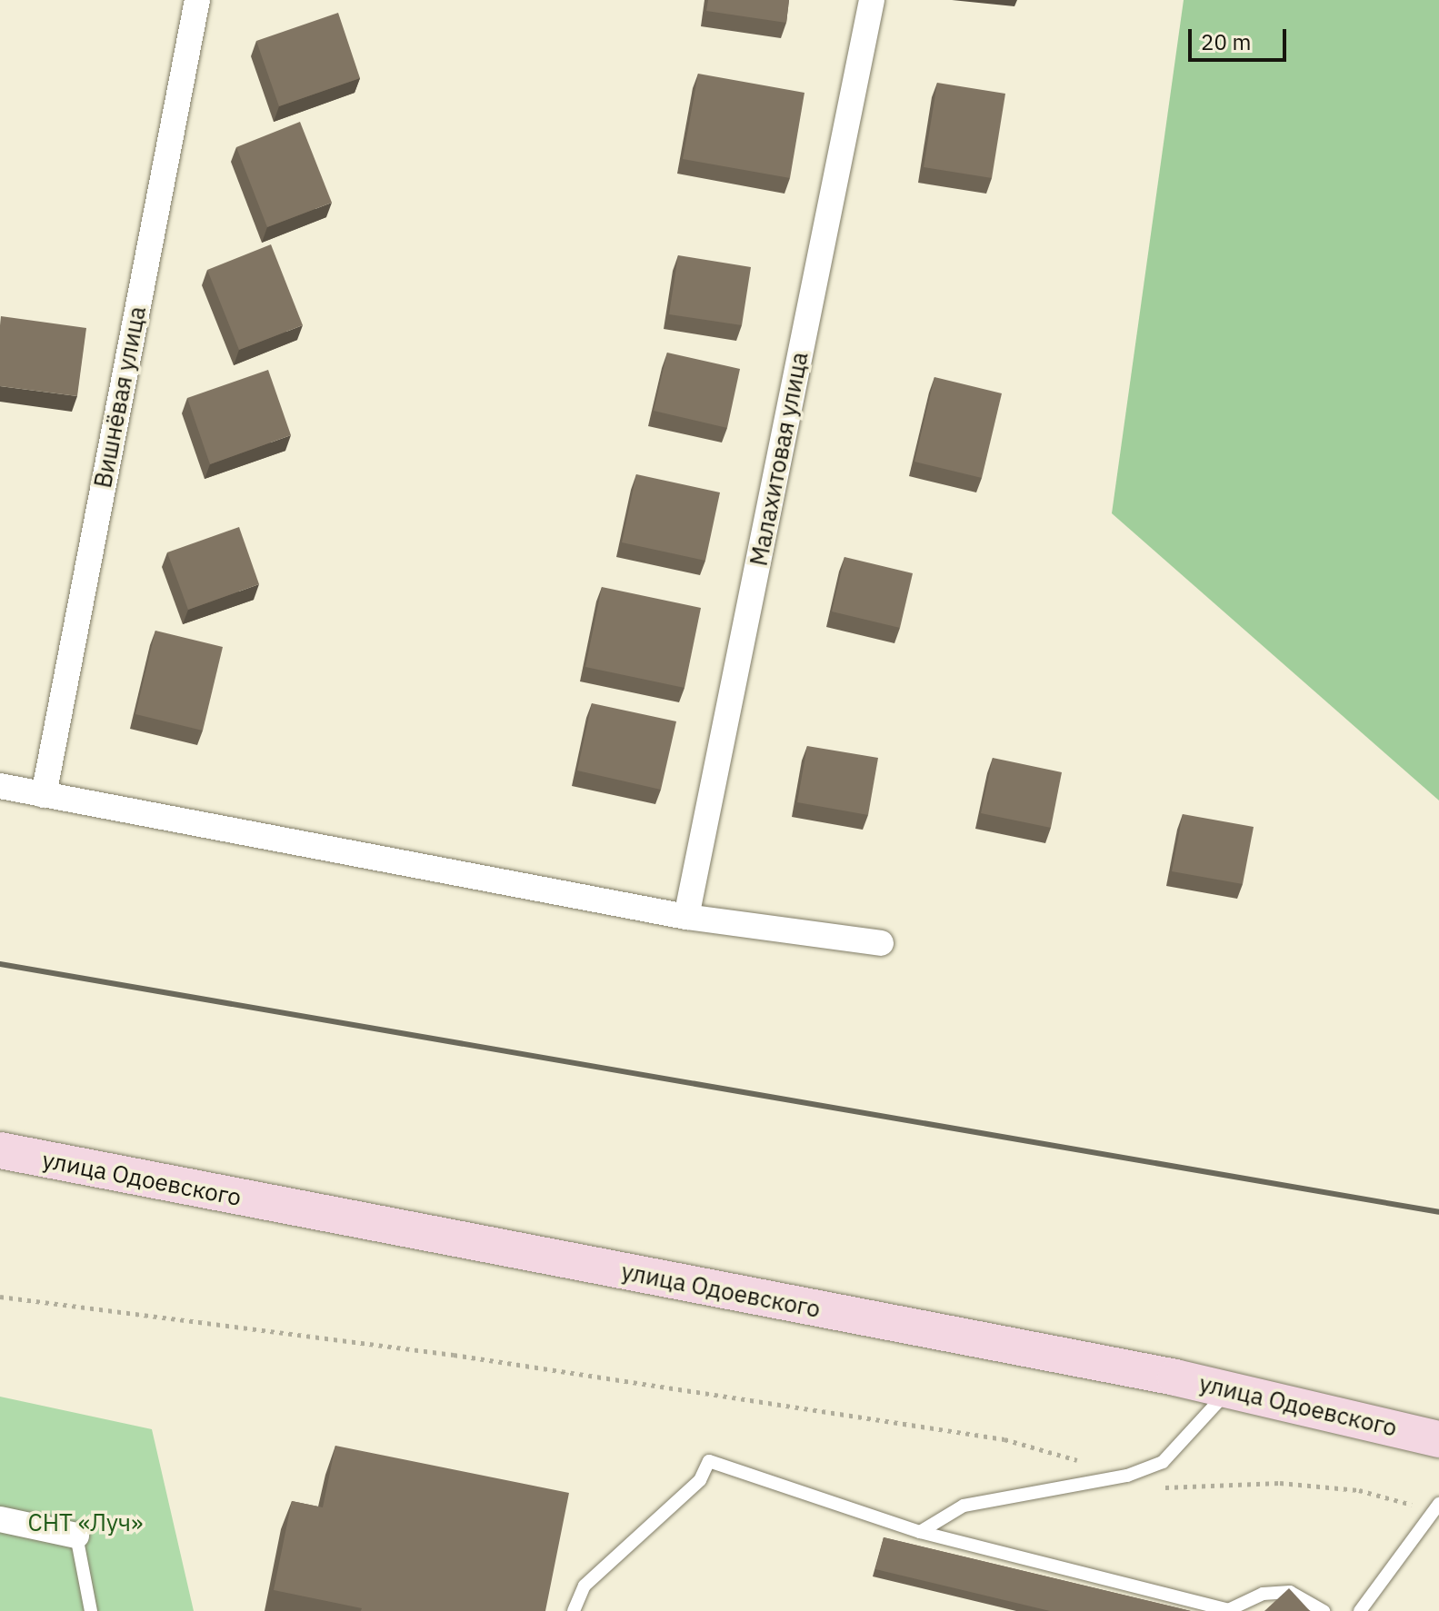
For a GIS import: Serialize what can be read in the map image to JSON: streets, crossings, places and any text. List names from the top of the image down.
{
  "streets": {
    "street": ["Вишнёвая улица", "Малахитовая улица", "улица Одоевского"]
  },
  "parks": ["СНТ «Луч»"],
  "scale_bar": "20 m"
}
